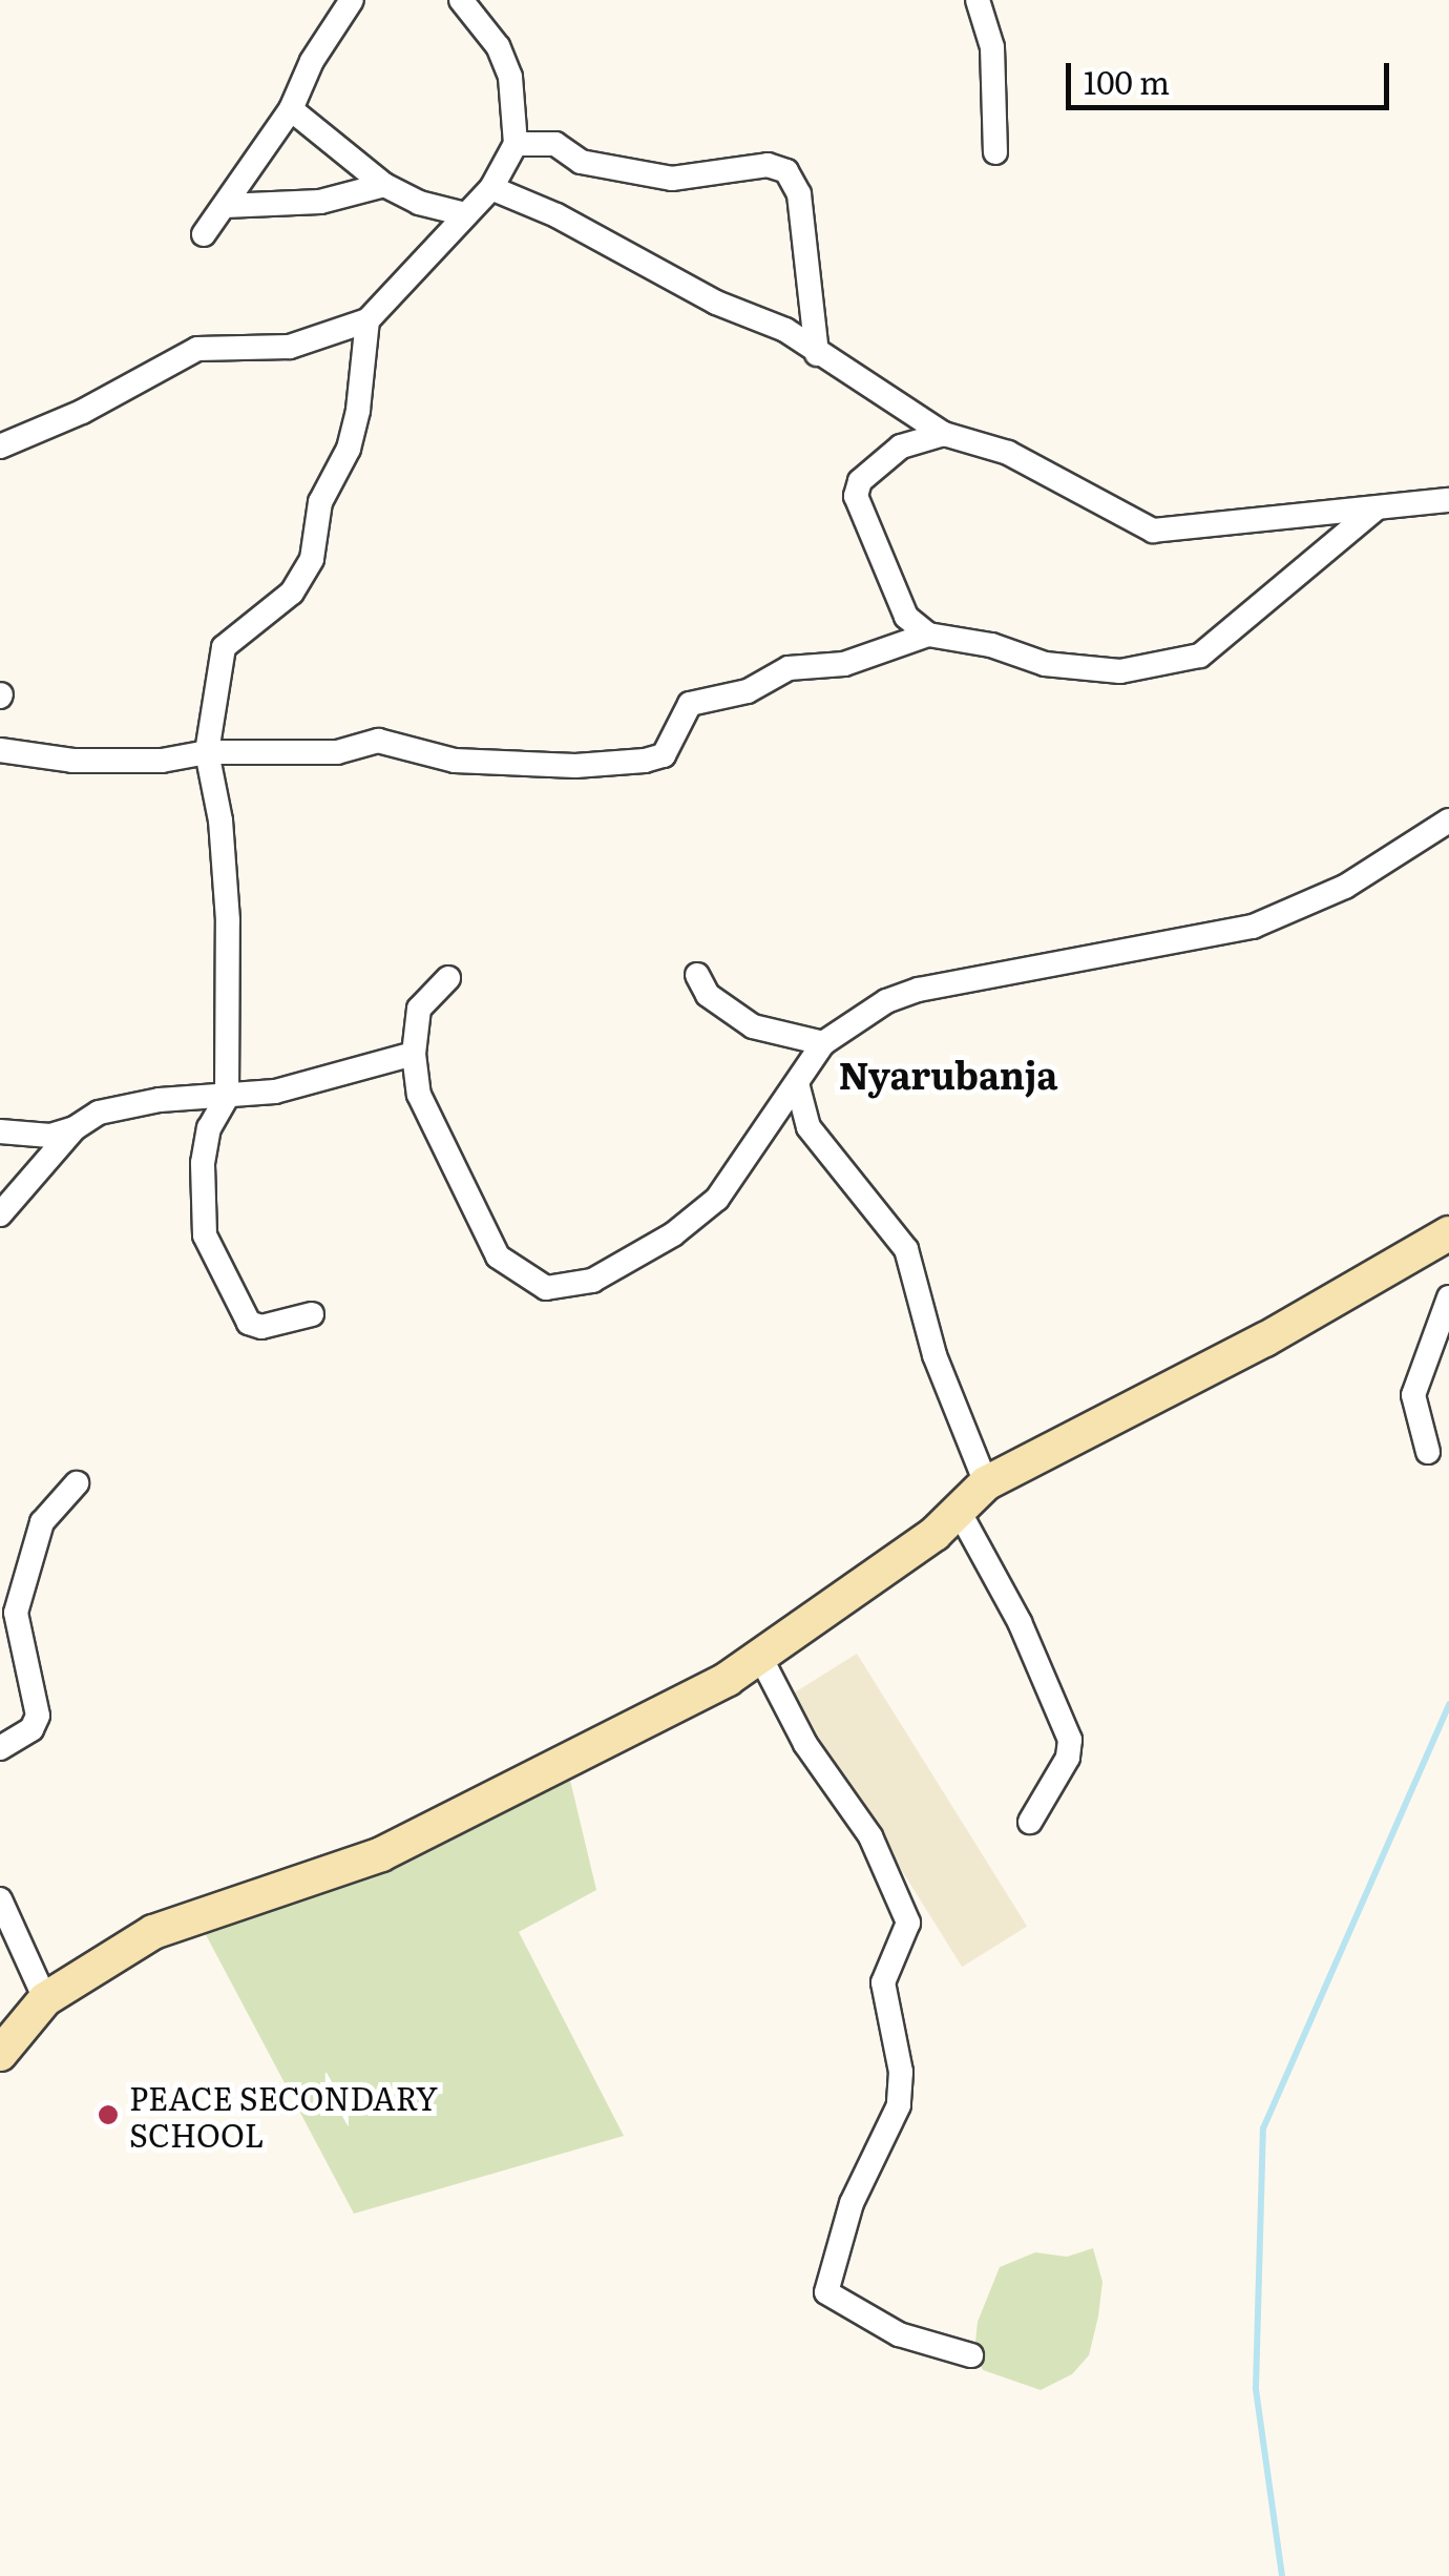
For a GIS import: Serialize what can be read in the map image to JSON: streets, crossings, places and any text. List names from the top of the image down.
{
  "districts": ["Nyarubanja"],
  "places": ["PEACE SECONDARY SCHOOL"],
  "scale_bar": "100 m"
}
